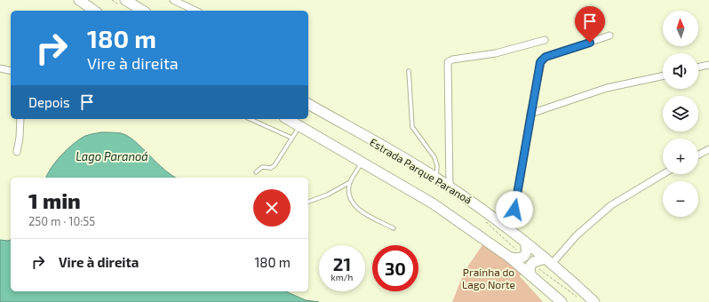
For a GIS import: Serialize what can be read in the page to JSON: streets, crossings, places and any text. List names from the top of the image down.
{
  "streets": {
    "main road": ["Estrada Parque Paranoá"]
  },
  "water": ["Lago Paranoá"],
  "parks": ["Prainha do Lago Norte"],
  "north": "top",
  "page": {
    "map_buttons": ["+", "−"],
    "turn": ["180 m", "Vire à direita"],
    "then": "Depois",
    "heading": ["1 min", "250 m · 10:55"],
    "list": [
      {
        "name": "Vire à direita",
        "value": "180 m"
      }
    ],
    "speed": "21 km/h",
    "limit": "30"
  }
}
